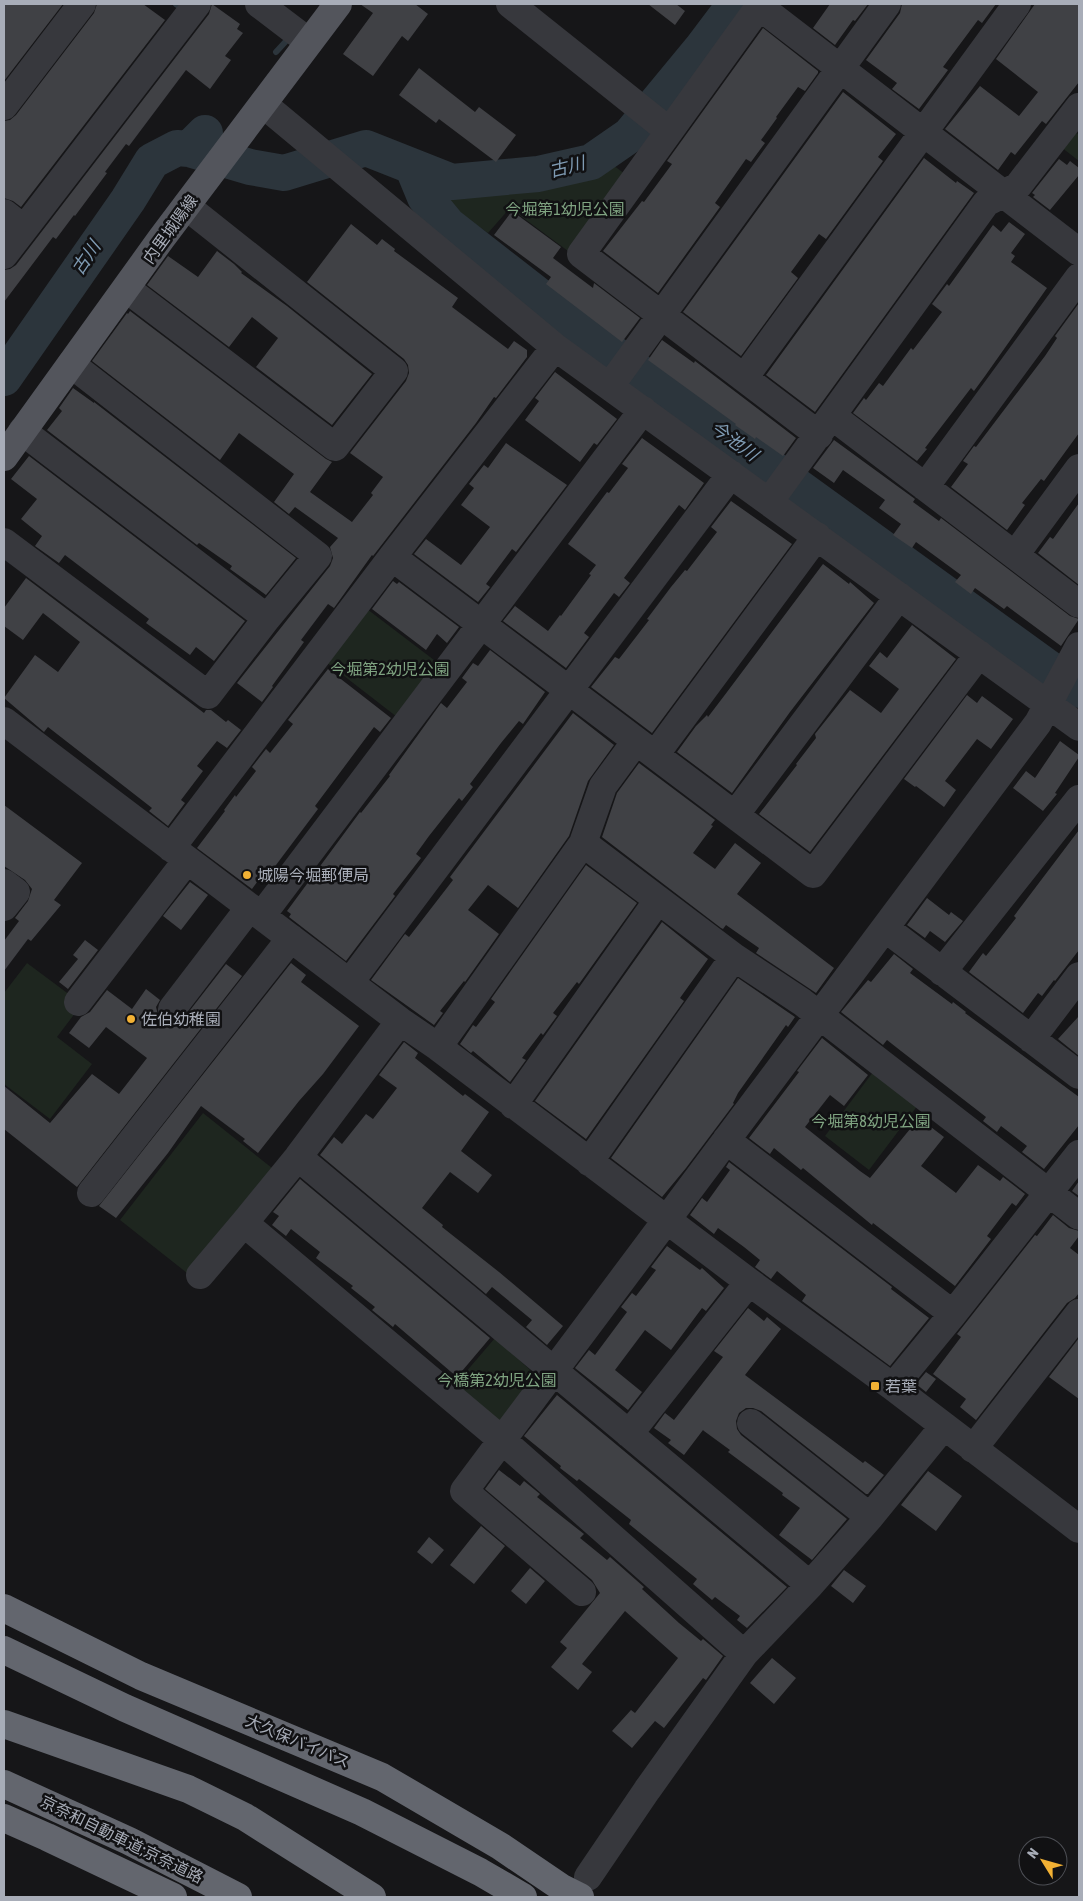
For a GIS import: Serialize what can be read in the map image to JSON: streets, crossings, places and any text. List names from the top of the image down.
{
  "streets": {
    "highway": ["大久保バイパス", "京奈和自動車道;京奈道路"],
    "main road": ["内里城陽線"]
  },
  "water": ["古川", "今池川"],
  "parks": [
    "今堀第1幼児公園",
    "今堀第2幼児公園",
    "今堀第8幼児公園",
    "今橋第2幼児公園"
  ],
  "places": {
    "other": ["城陽今堀郵便局", "佐伯幼稚園"],
    "transit": ["若葉"]
  },
  "north": "top left"
}
